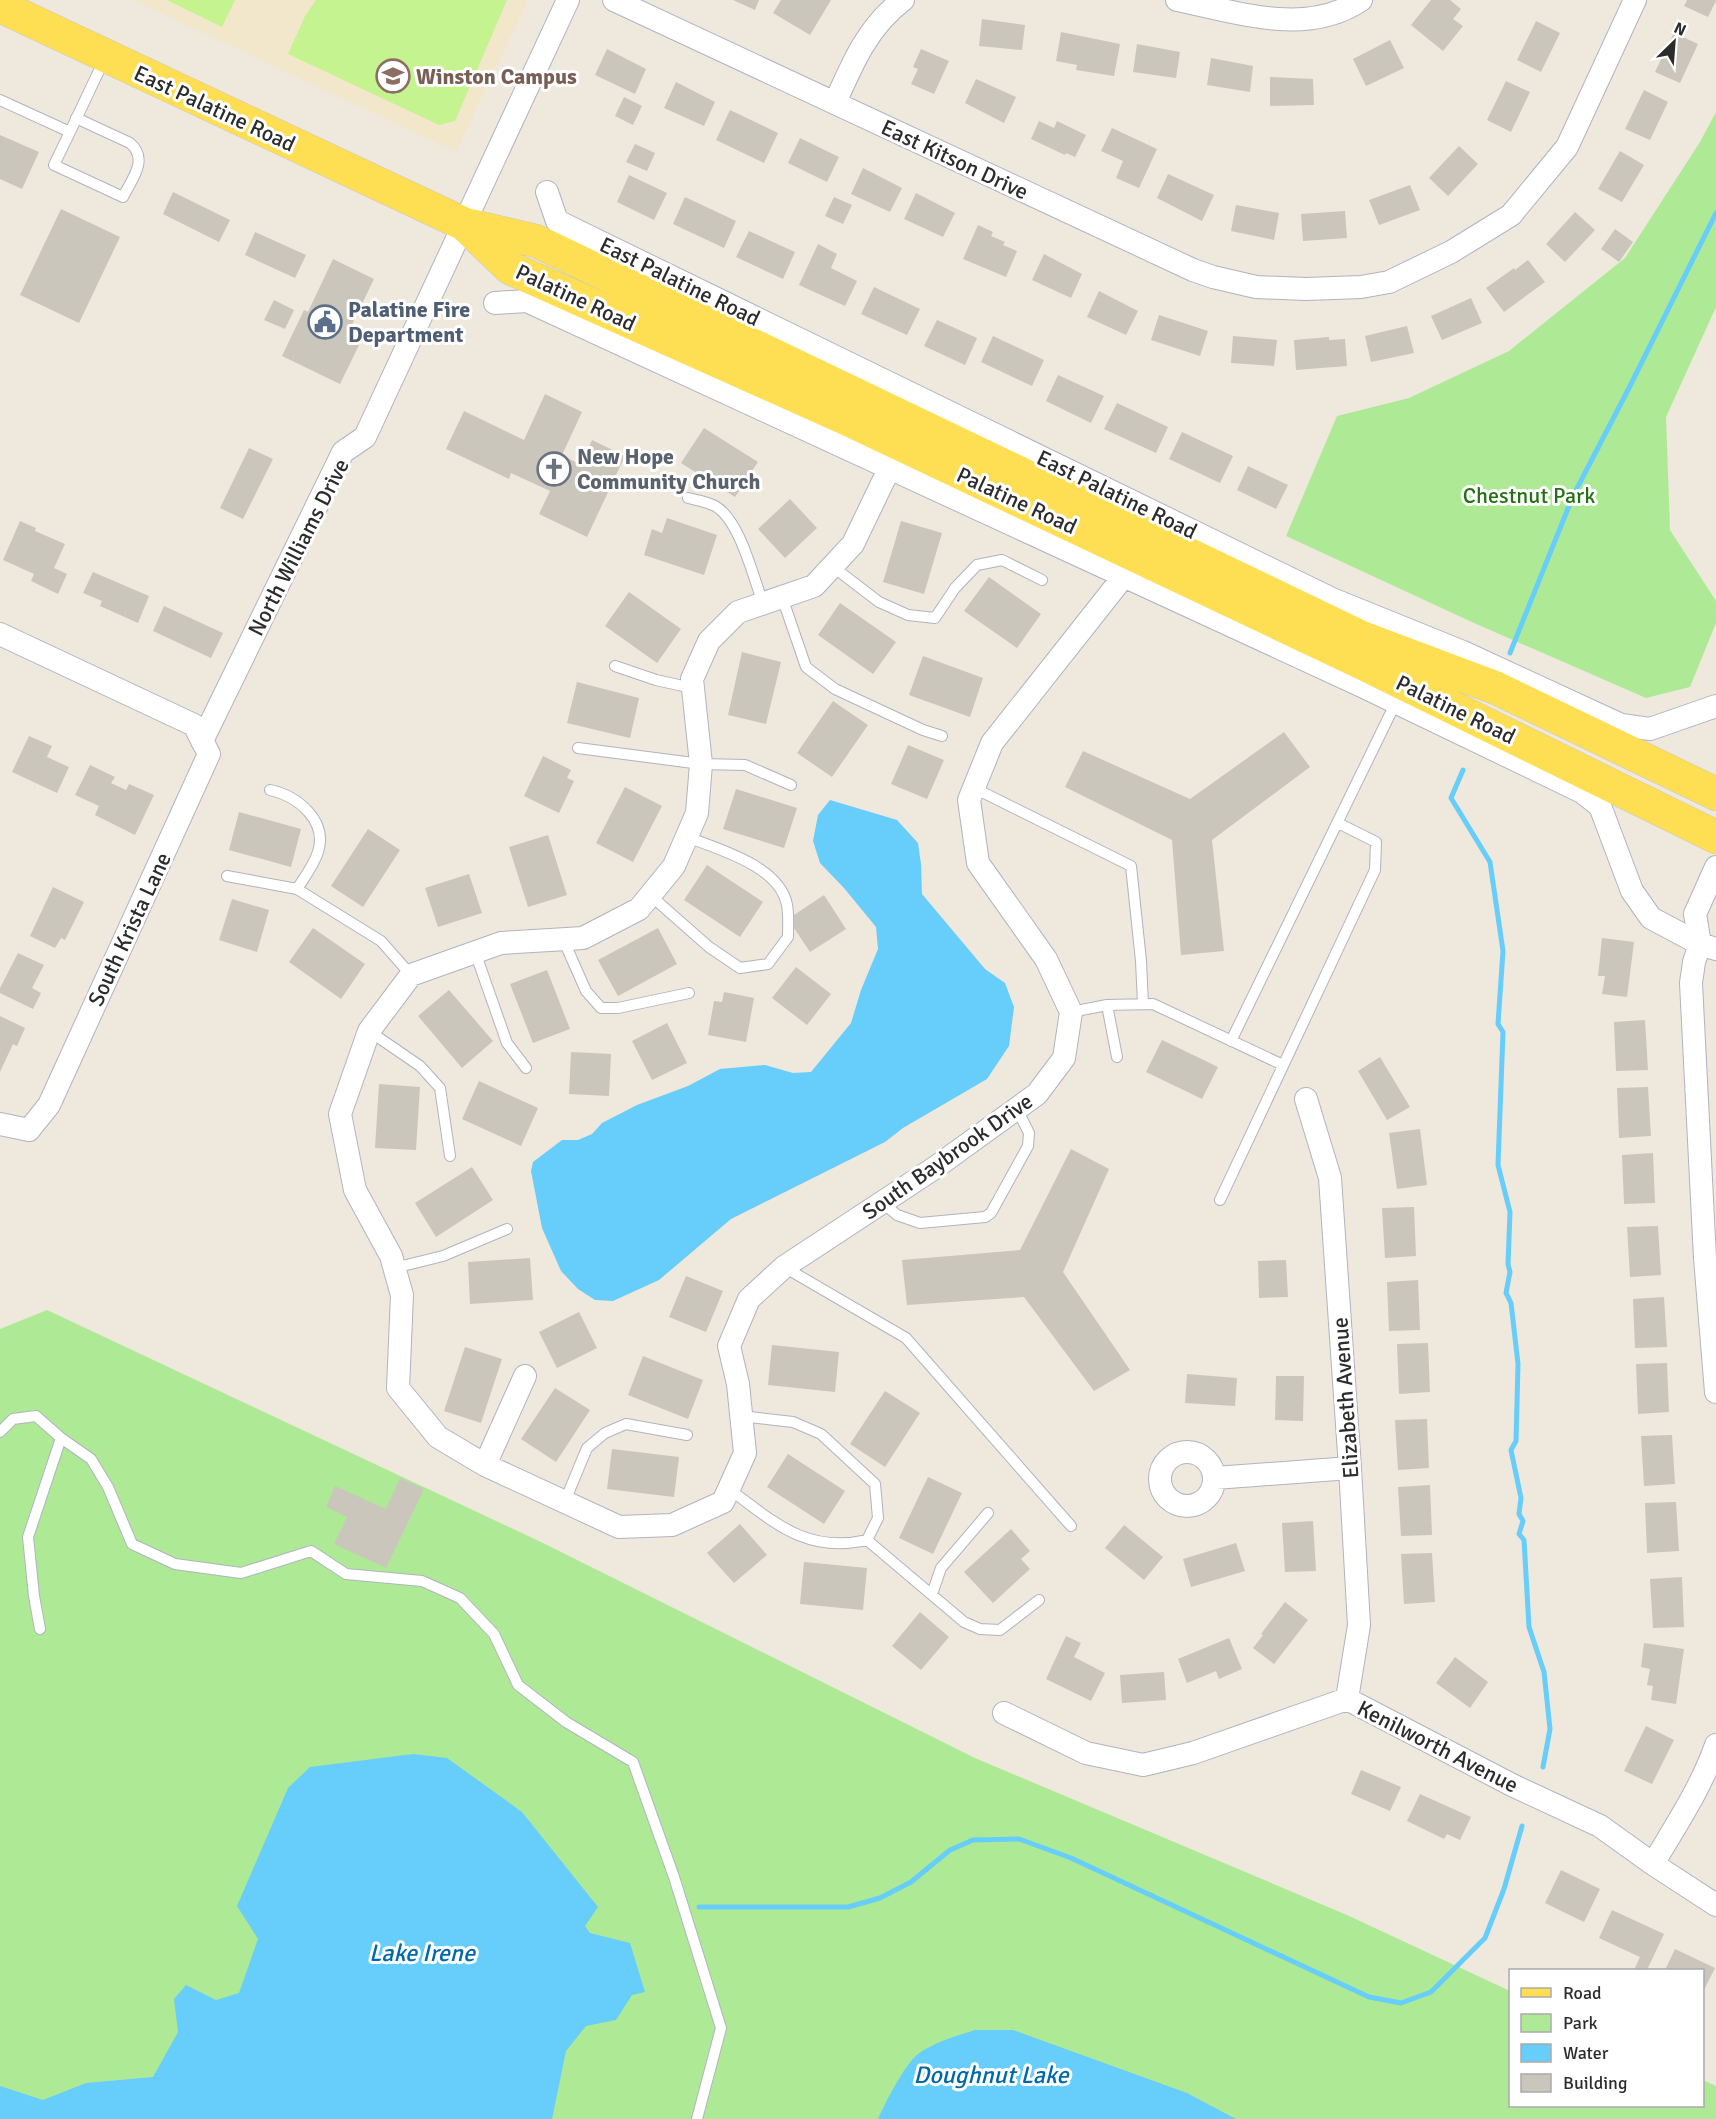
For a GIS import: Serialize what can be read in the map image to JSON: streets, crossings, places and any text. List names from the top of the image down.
{
  "streets": {
    "main road": ["East Palatine Road", "Palatine Road"],
    "street": [
      "East Kitson Drive",
      "North Williams Drive",
      "South Krista Lane",
      "South Baybrook Drive",
      "Elizabeth Avenue",
      "Kenilworth Avenue"
    ]
  },
  "crossings": [
    ["East Palatine Road", "Palatine Road"],
    ["East Palatine Road", "North Williams Drive"],
    ["Palatine Road", "North Williams Drive"],
    ["North Williams Drive", "South Krista Lane"],
    ["Elizabeth Avenue", "Kenilworth Avenue"]
  ],
  "water": ["Lake Irene", "Doughnut Lake"],
  "parks": ["Chestnut Park"],
  "places": {
    "school or university": ["Winston Campus"],
    "public building": ["Palatine Fire Department"],
    "church": ["New Hope Community Church"]
  },
  "legend": [
    "Road",
    "Park",
    "Water",
    "Building"
  ],
  "north": "top right"
}
